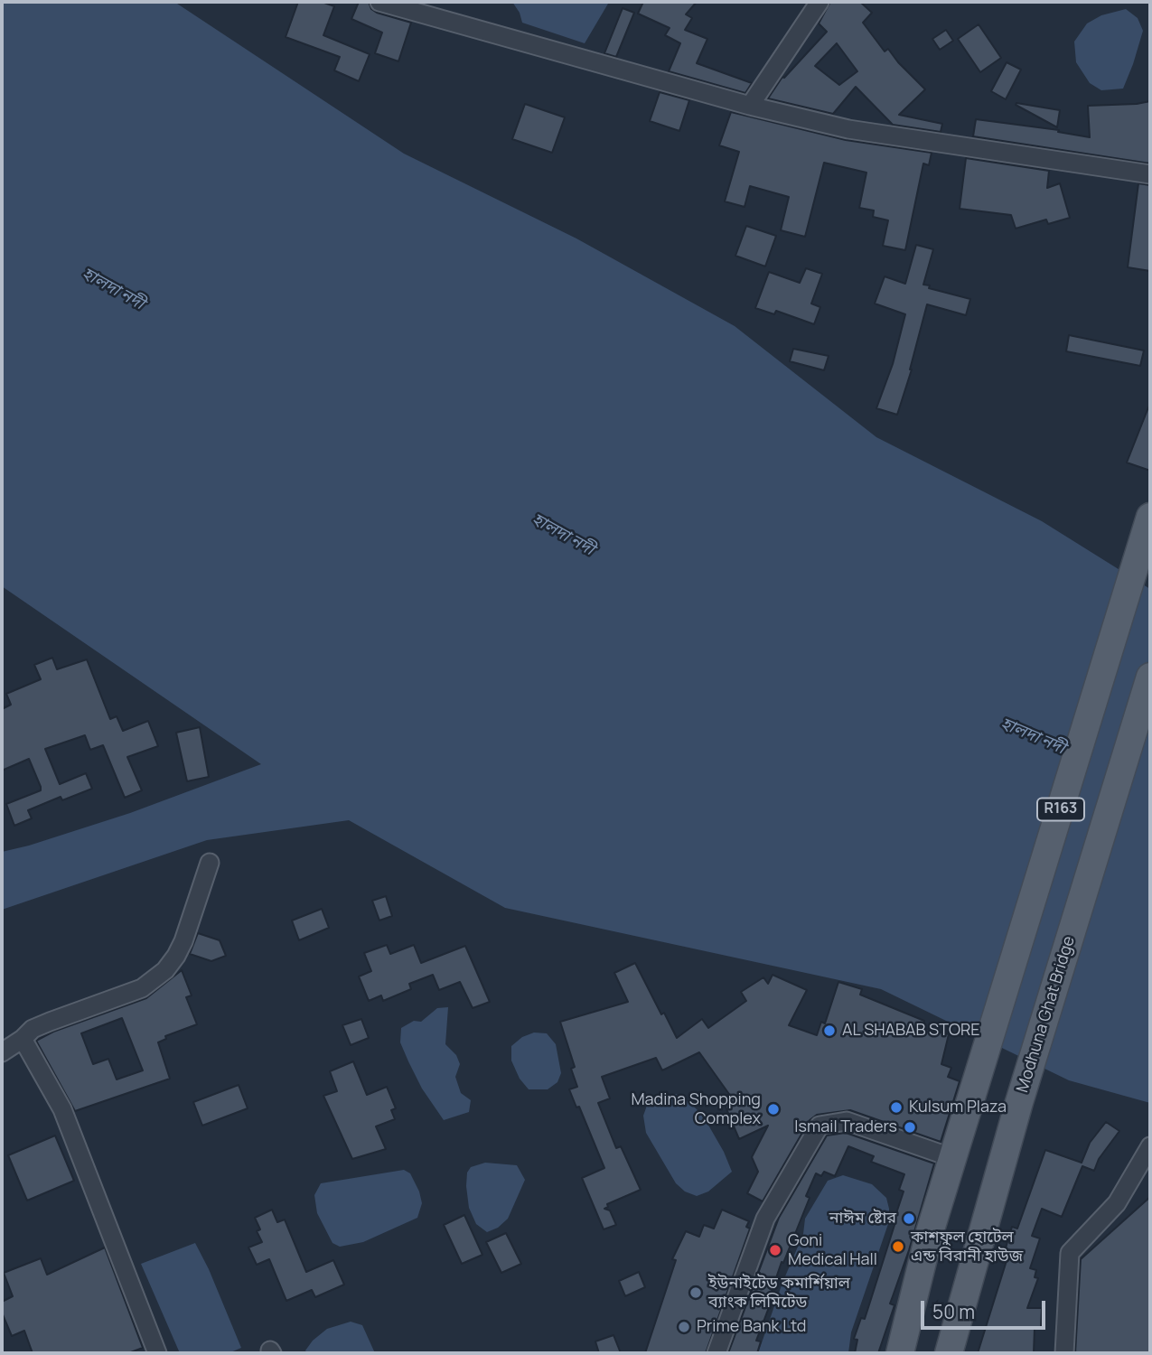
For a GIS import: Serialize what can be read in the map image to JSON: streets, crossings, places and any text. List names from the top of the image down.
{
  "streets": {
    "main road": ["R163", "Modhuna Ghat Bridge"]
  },
  "water": ["হালদা নদী"],
  "places": [
    "AL SHABAB STORE",
    "Kulsum Plaza",
    "Madina Shopping Complex",
    "Ismail Traders",
    "নাঈম ষ্টোর",
    "কাশফুল হোটেল এন্ড বিরানী হাউজ",
    "Goni Medical Hall",
    "ইউনাইটেড কমার্শিয়াল ব্যাংক লিমিটেড",
    "Prime Bank Ltd"
  ],
  "scale_bar": "50 m"
}
